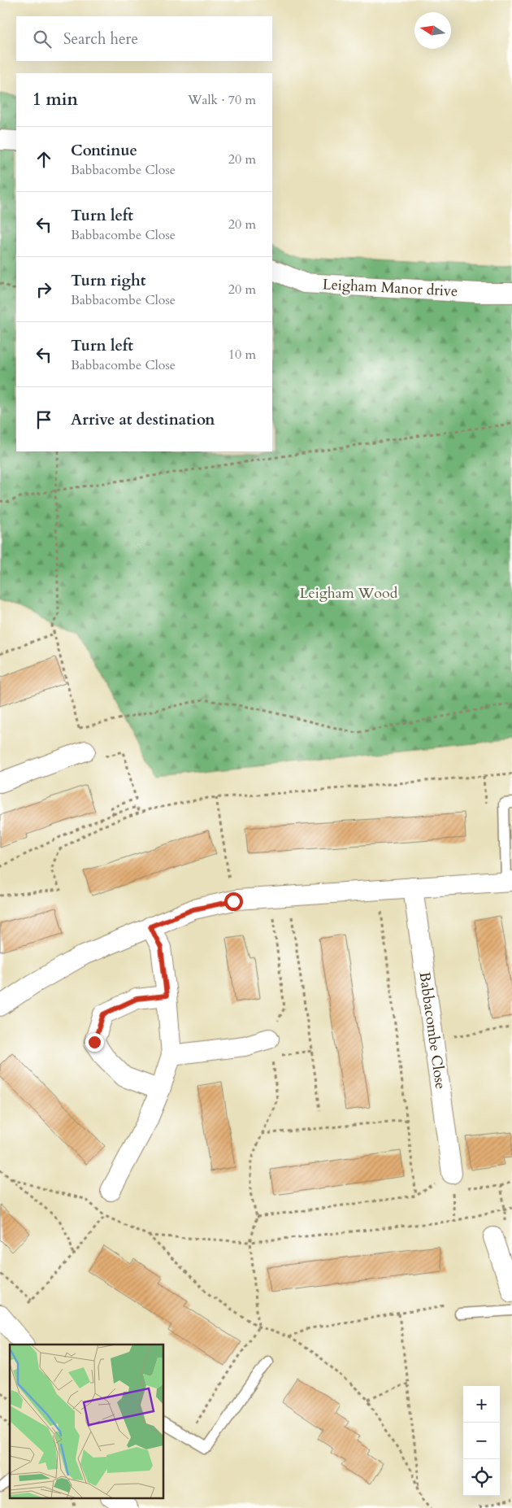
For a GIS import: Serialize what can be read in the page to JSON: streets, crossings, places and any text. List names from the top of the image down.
{
  "streets": {
    "street": ["Leigham Manor drive", "Babbacombe Close"]
  },
  "parks": ["Leigham Wood"],
  "north": "left",
  "page": {
    "search": "Search here",
    "heading": ["1 min", "Walk · 70 m"],
    "list": [
      ["Continue", "Babbacombe Close", "20 m"],
      ["Turn left", "Babbacombe Close", "20 m"],
      ["Turn right", "Babbacombe Close", "20 m"],
      ["Turn left", "Babbacombe Close", "10 m"],
      "Arrive at destination"
    ],
    "map_buttons": ["+", "−"]
  }
}
